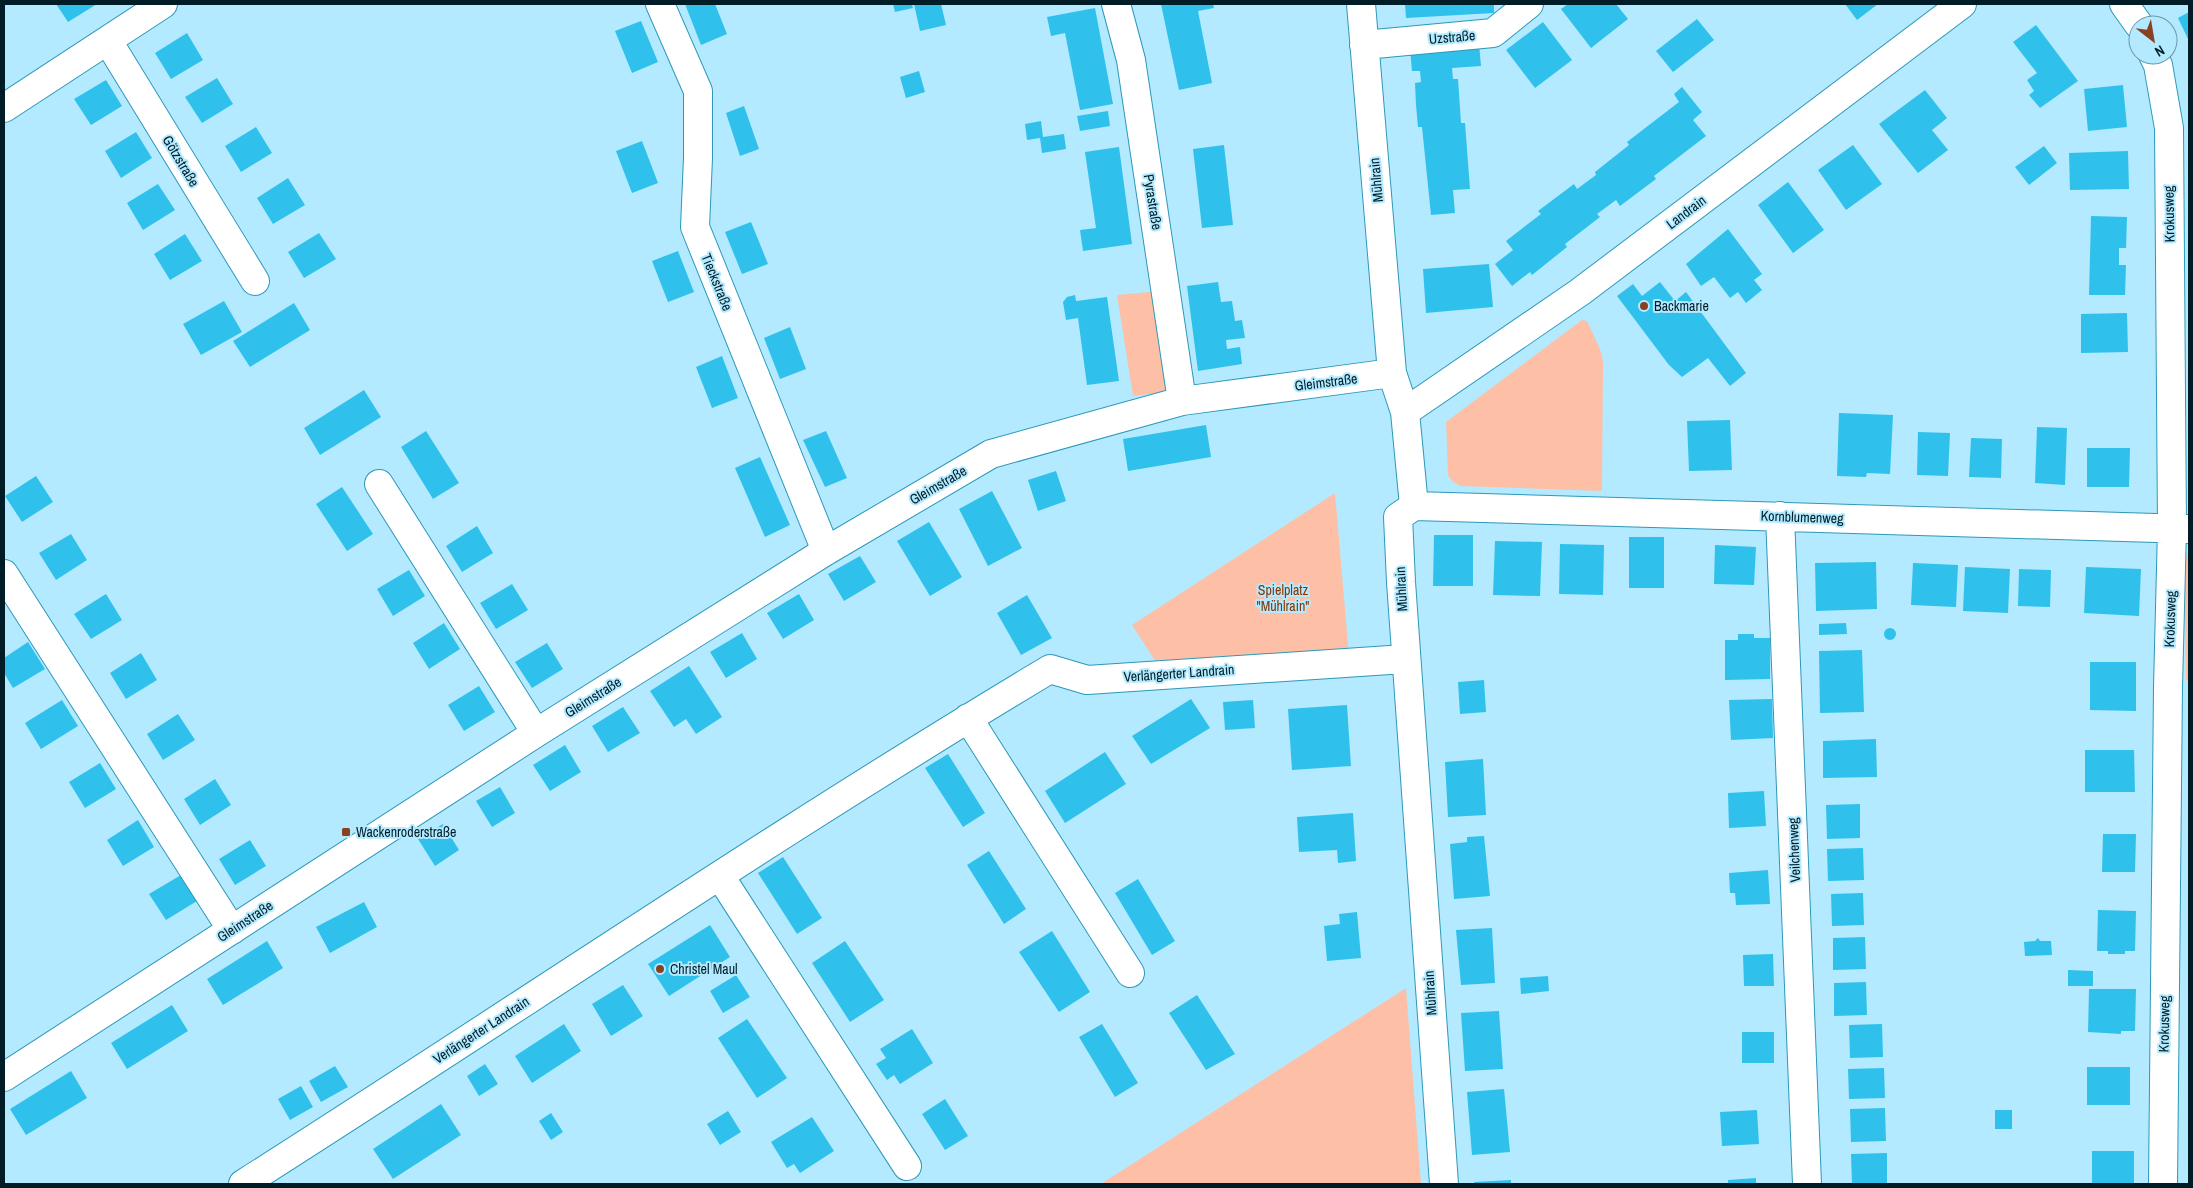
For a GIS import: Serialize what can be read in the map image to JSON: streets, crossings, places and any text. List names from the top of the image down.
{
  "streets": {
    "street": [
      "Uzstraße",
      "Götzstraße",
      "Mühlrain",
      "Pyrastraße",
      "Landrain",
      "Krokusweg",
      "Tieckstraße",
      "Gleimstraße",
      "Kornblumenweg",
      "Verlängerter Landrain",
      "Veilchenweg"
    ]
  },
  "crossings": [
    ["Uzstraße", "Mühlrain"],
    ["Mühlrain", "Landrain"],
    ["Mühlrain", "Gleimstraße"],
    ["Mühlrain", "Kornblumenweg"],
    ["Mühlrain", "Verlängerter Landrain"],
    ["Pyrastraße", "Gleimstraße"],
    ["Krokusweg", "Kornblumenweg"],
    ["Tieckstraße", "Gleimstraße"],
    ["Kornblumenweg", "Veilchenweg"]
  ],
  "parks": ["Spielplatz \"Mühlrain\""],
  "places": {
    "other": ["Backmarie", "Christel Maul"],
    "transit": ["Wackenroderstraße"]
  },
  "north": "bottom right"
}
